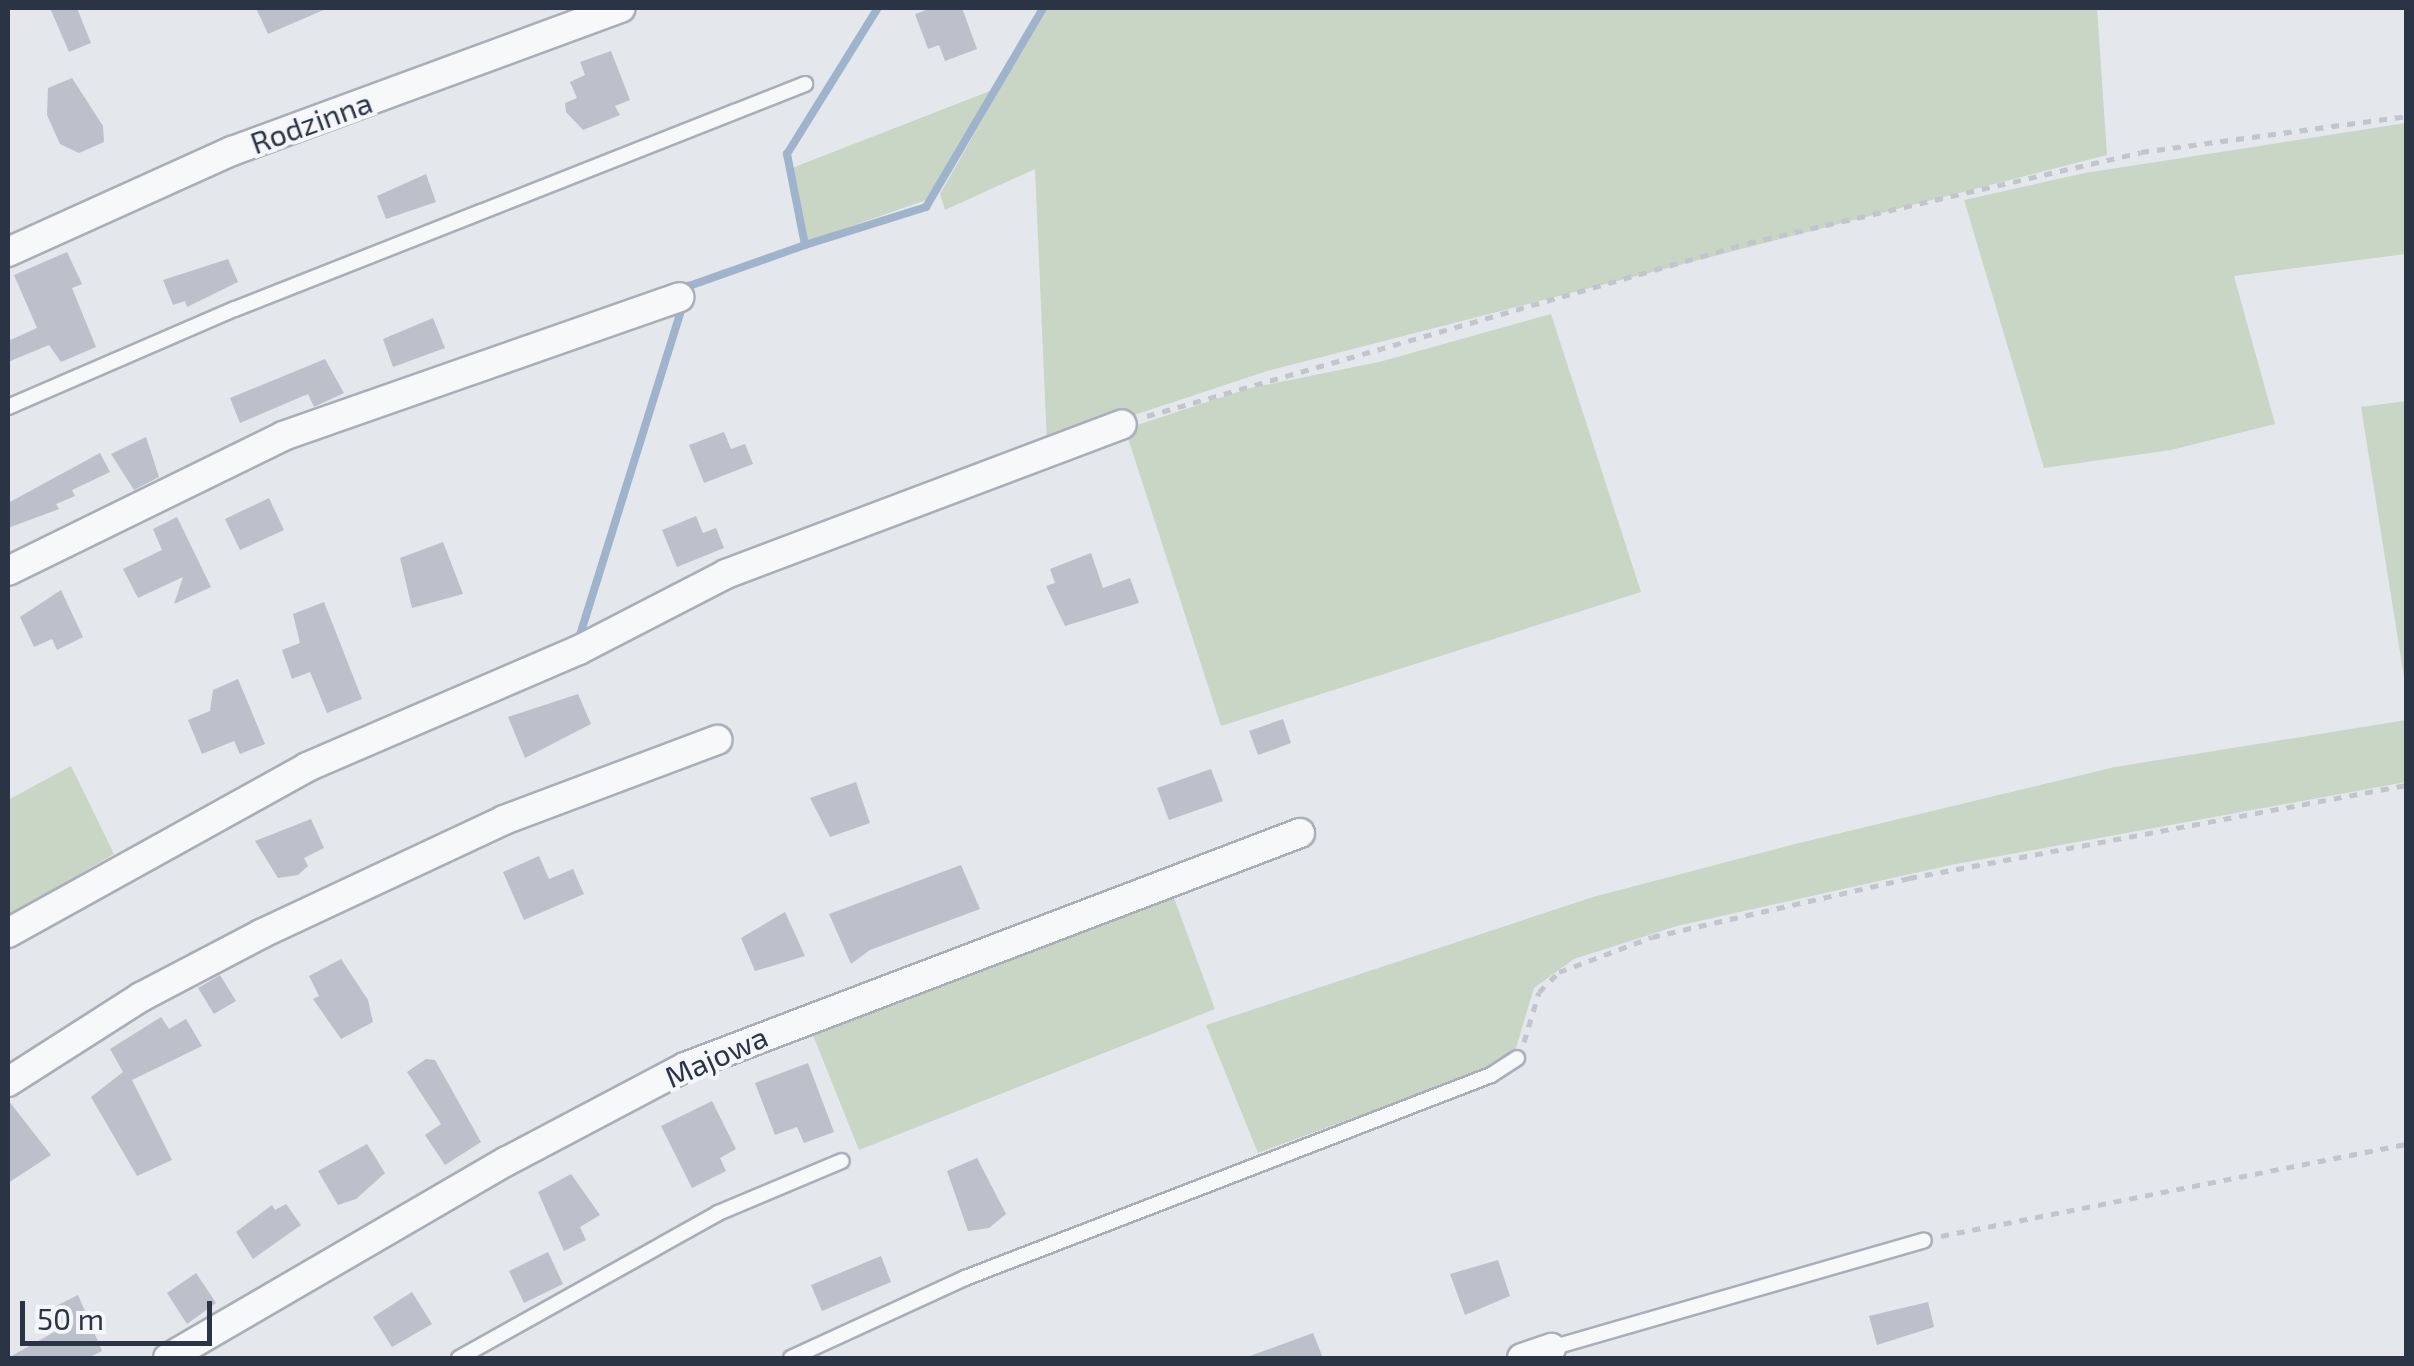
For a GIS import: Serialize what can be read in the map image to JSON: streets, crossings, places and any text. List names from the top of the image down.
{
  "streets": {
    "street": ["Rodzinna", "Majowa"]
  },
  "scale_bar": "50 m"
}
